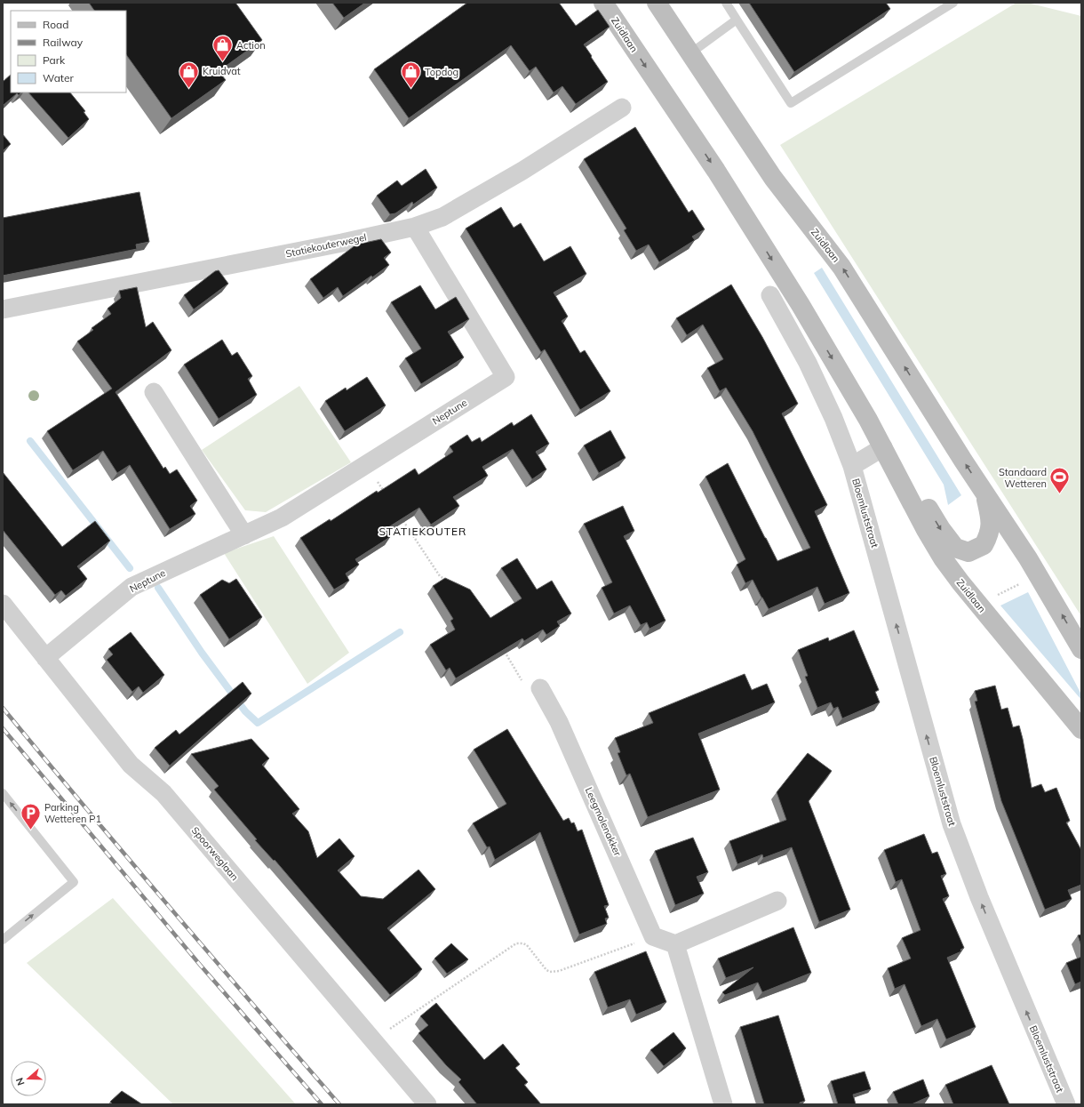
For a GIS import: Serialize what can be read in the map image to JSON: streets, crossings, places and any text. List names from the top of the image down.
{
  "streets": {
    "main road": ["Zuidlaan"],
    "street": [
      "Statiekouterwegel",
      "Neptune",
      "Bloemluststraat",
      "Leegmolenakker",
      "Spoorweglaan"
    ]
  },
  "crossings": [
    ["Zuidlaan", "Bloemluststraat"],
    ["Statiekouterwegel", "Neptune"],
    ["Neptune", "Spoorweglaan"]
  ],
  "one_way": ["Bloemluststraat"],
  "districts": ["STATIEKOUTER"],
  "places": {
    "shop": ["Action", "Kruidvat", "Topdog"],
    "sports": ["Standaard Wetteren"],
    "parking": ["Parking Wetteren P1"]
  },
  "legend": [
    "Road",
    "Railway",
    "Park",
    "Water"
  ],
  "north": "left"
}
